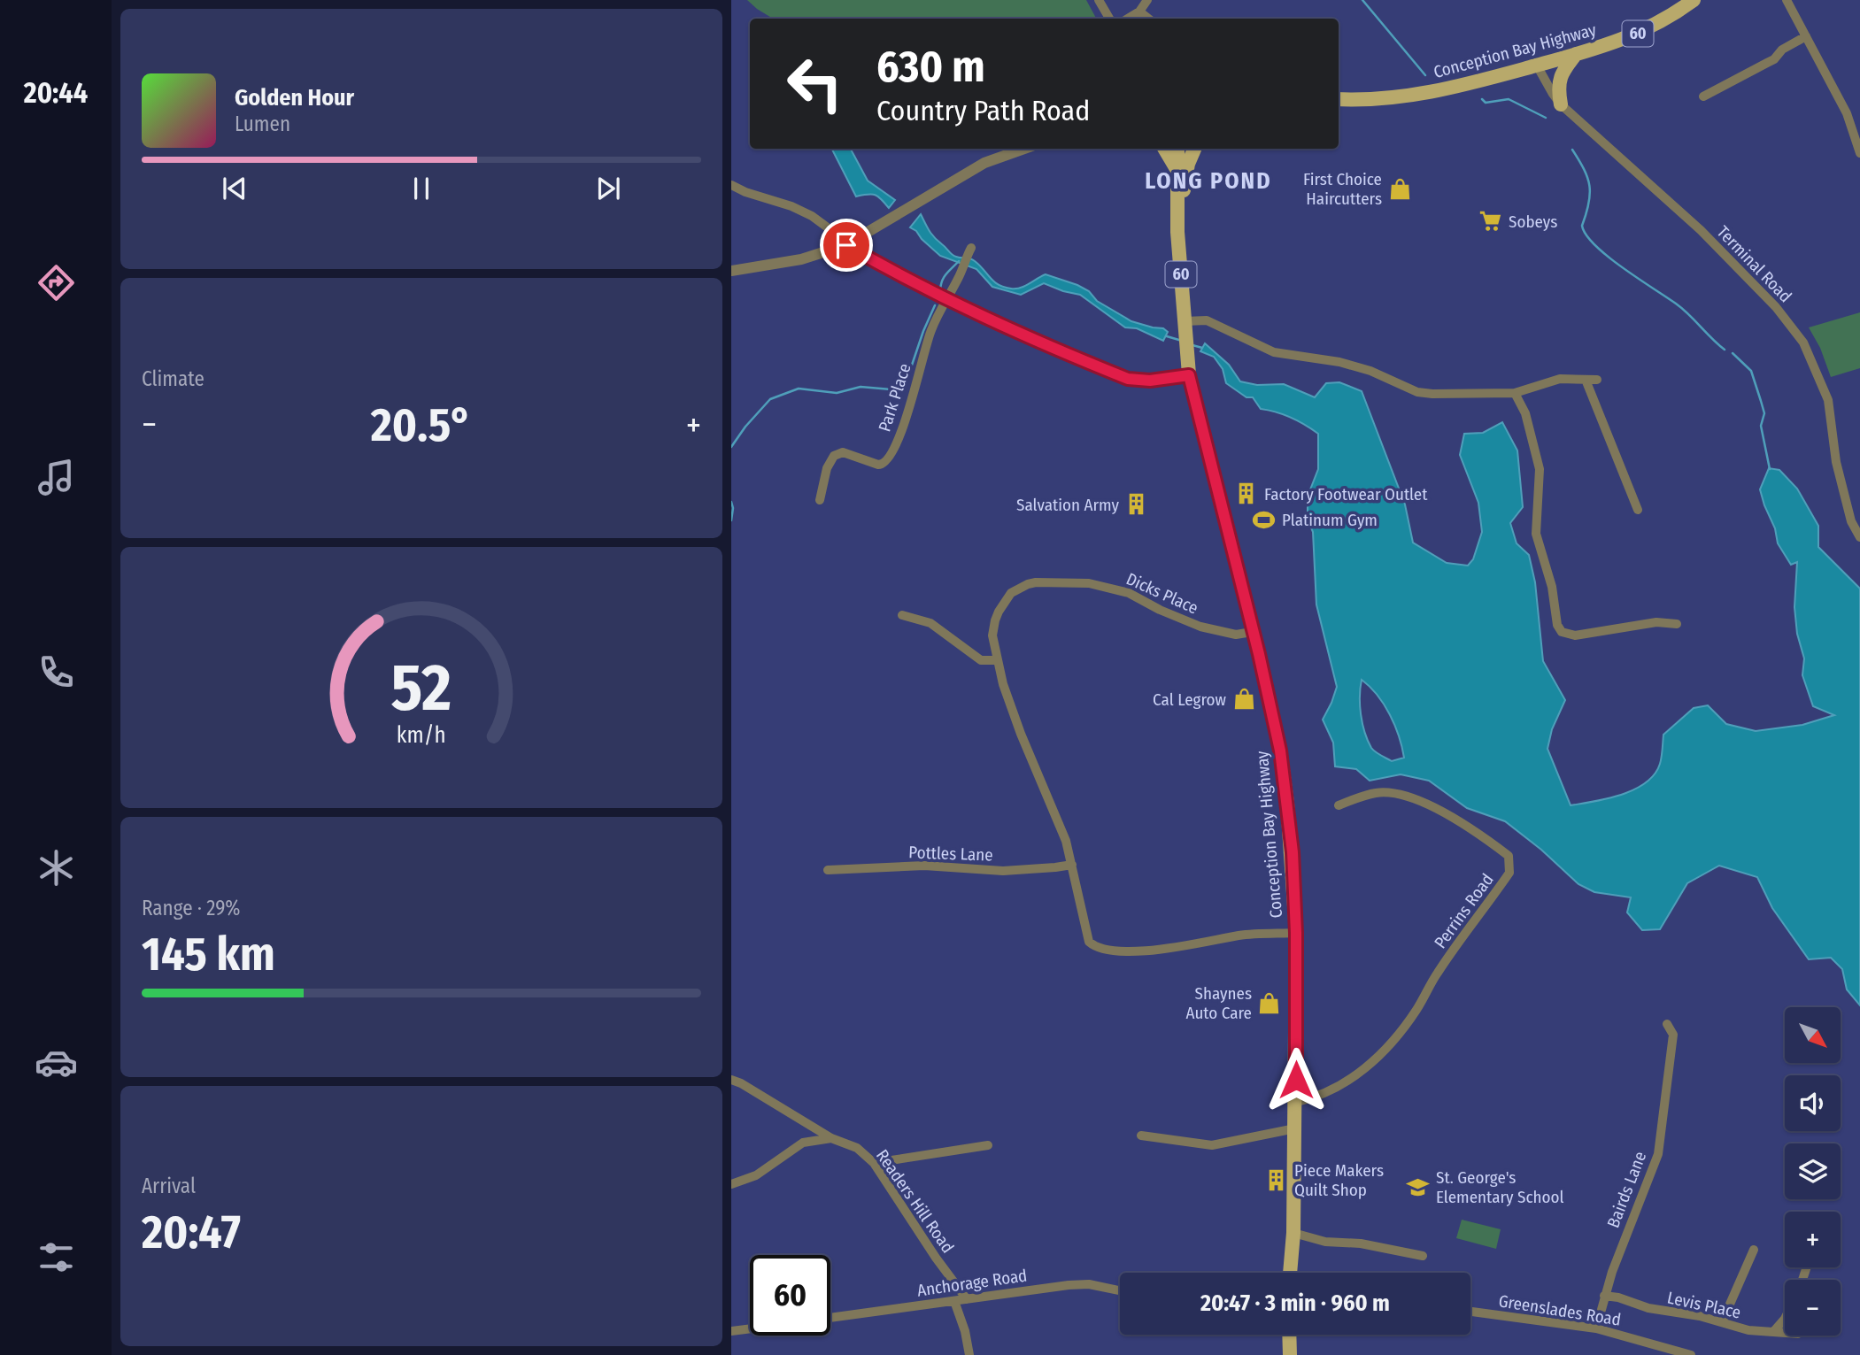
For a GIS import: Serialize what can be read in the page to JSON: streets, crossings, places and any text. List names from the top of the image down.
{
  "streets": {
    "main road": ["60", "Conception Bay Highway"],
    "street": [
      "Terminal Road",
      "Park Place",
      "Dicks Place",
      "Pottles Lane",
      "Perrins Road",
      "Bairds Lane",
      "Readers Hill Road",
      "Anchorage Road",
      "Levis Place",
      "Greenslades Road"
    ]
  },
  "crossings": [
    ["Conception Bay Highway", "Terminal Road"],
    ["Conception Bay Highway", "Dicks Place"],
    ["Conception Bay Highway", "Perrins Road"],
    ["Dicks Place", "Pottles Lane"],
    ["Bairds Lane", "Levis Place"],
    ["Bairds Lane", "Greenslades Road"],
    ["Readers Hill Road", "Anchorage Road"]
  ],
  "districts": ["LONG POND"],
  "places": {
    "shop": ["First Choice Haircutters", "Cal Legrow", "Shaynes Auto Care"],
    "supermarket": ["Sobeys"],
    "building": ["Factory Footwear Outlet", "Salvation Army", "Piece Makers Quilt Shop"],
    "sports": ["Platinum Gym"],
    "school or university": ["St. George's Elementary School"]
  },
  "north": "bottom right",
  "page": {
    "tabs": "20:44",
    "turn": ["630 m", "Country Path Road"],
    "song": ["Golden Hour", "Lumen"],
    "tile": [
      "Climate",
      ["Range · 29%", "145 km"],
      ["Arrival", "20:47"]
    ],
    "heat": ["−", "20.5°", "+"],
    "map_buttons": ["+", "−"],
    "limit": "60",
    "trip": "20:47 · 3 min · 960 m",
    "gauge": ["52", "km/h"]
  }
}
